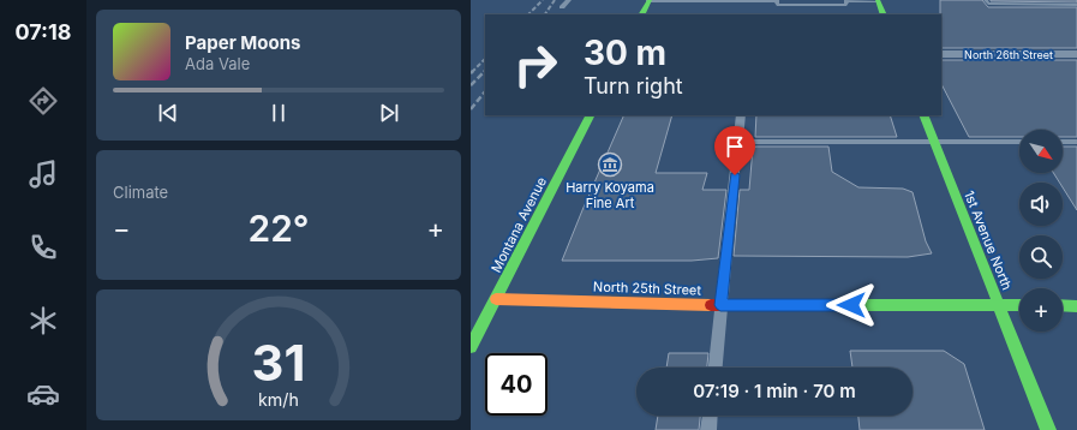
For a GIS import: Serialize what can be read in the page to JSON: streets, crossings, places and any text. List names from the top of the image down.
{
  "streets": {
    "main road": ["Montana Avenue", "1st Avenue North", "North 25th Street"],
    "street": ["North 26th Street"]
  },
  "crossings": [
    ["Montana Avenue", "North 25th Street"],
    ["1st Avenue North", "North 25th Street"]
  ],
  "places": {
    "museum": ["Harry Koyama Fine Art"]
  },
  "north": "bottom right",
  "page": {
    "tabs": "07:18",
    "turn": ["30 m", "Turn right"],
    "song": ["Paper Moons", "Ada Vale"],
    "map_buttons": "+",
    "tile": "Climate",
    "heat": ["−", "22°", "+"],
    "limit": "40",
    "trip": "07:19 · 1 min · 70 m",
    "gauge": ["31", "km/h"]
  }
}
